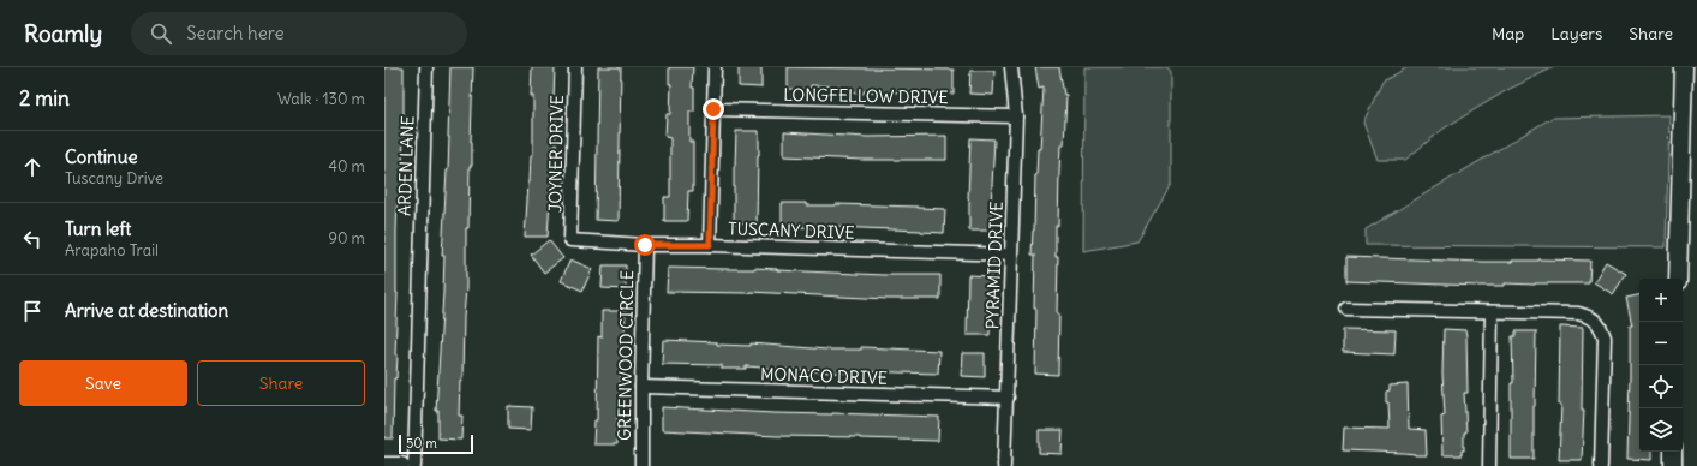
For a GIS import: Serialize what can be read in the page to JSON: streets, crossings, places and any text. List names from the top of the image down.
{
  "streets": {
    "street": [
      "LONGFELLOW DRIVE",
      "JOYNER DRIVE",
      "ARDEN LANE",
      "TUSCANY DRIVE",
      "PYRAMID DRIVE",
      "GREENWOOD CIRCLE",
      "MONACO DRIVE"
    ]
  },
  "crossings": [
    ["LONGFELLOW DRIVE", "PYRAMID DRIVE"],
    ["JOYNER DRIVE", "TUSCANY DRIVE"],
    ["TUSCANY DRIVE", "PYRAMID DRIVE"],
    ["TUSCANY DRIVE", "GREENWOOD CIRCLE"],
    ["PYRAMID DRIVE", "MONACO DRIVE"],
    ["GREENWOOD CIRCLE", "MONACO DRIVE"]
  ],
  "scale_bar": "50 m",
  "page": {
    "header": "Roamly",
    "search": "Search here",
    "nav": ["Map", "Layers", "Share"],
    "heading": ["2 min", "Walk · 130 m"],
    "list": [
      ["Continue", "Tuscany Drive", "40 m"],
      ["Turn left", "Arapaho Trail", "90 m"],
      "Arrive at destination"
    ],
    "map_buttons": ["+", "−"],
    "buttons": ["Save", "Share"],
    "scale": "50 m"
  }
}
